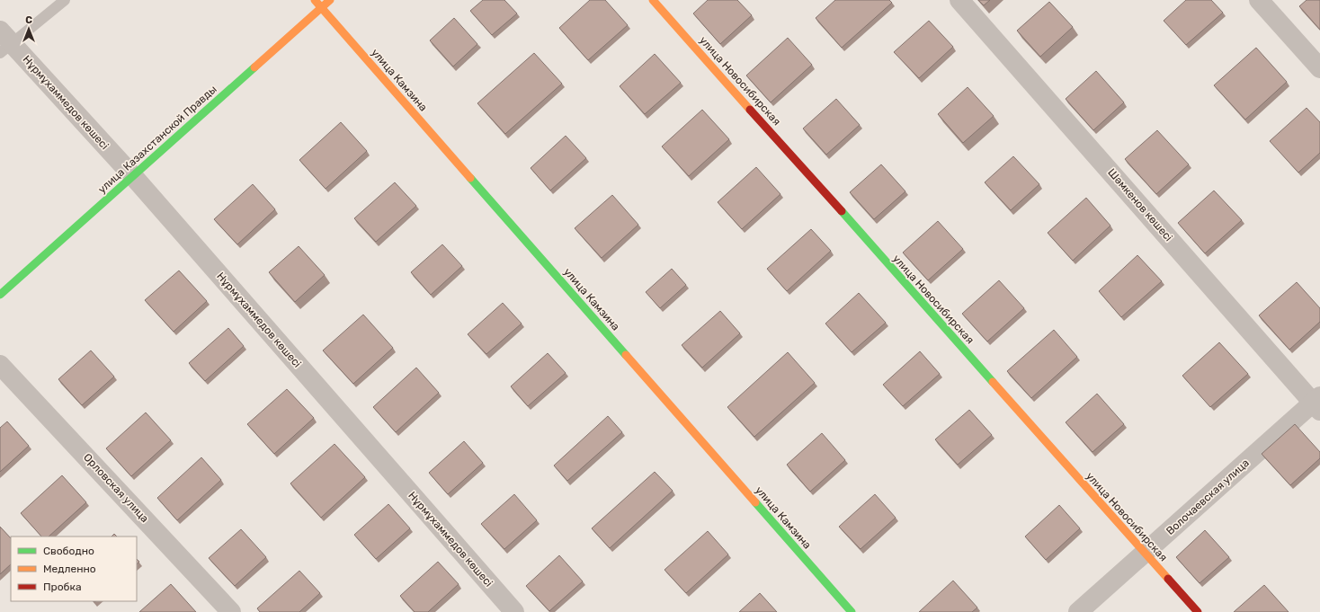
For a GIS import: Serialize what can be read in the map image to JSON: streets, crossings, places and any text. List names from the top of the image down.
{
  "streets": {
    "main road": ["улица Камзина", "улица Новосибирская", "улица Казахстанской Правды"],
    "street": [
      "Нұрмұхаммедов көшесі",
      "Шәмкенов көшесі",
      "Орловская улица",
      "Волочаевская улица"
    ]
  },
  "crossings": [
    ["улица Камзина", "улица Казахстанской Правды"],
    ["улица Новосибирская", "Волочаевская улица"],
    ["Нұрмұхаммедов көшесі", "улица Казахстанской Правды"],
    ["Шәмкенов көшесі", "Волочаевская улица"]
  ],
  "legend": ["Свободно", "Медленно", "Пробка"],
  "north": "top"
}
